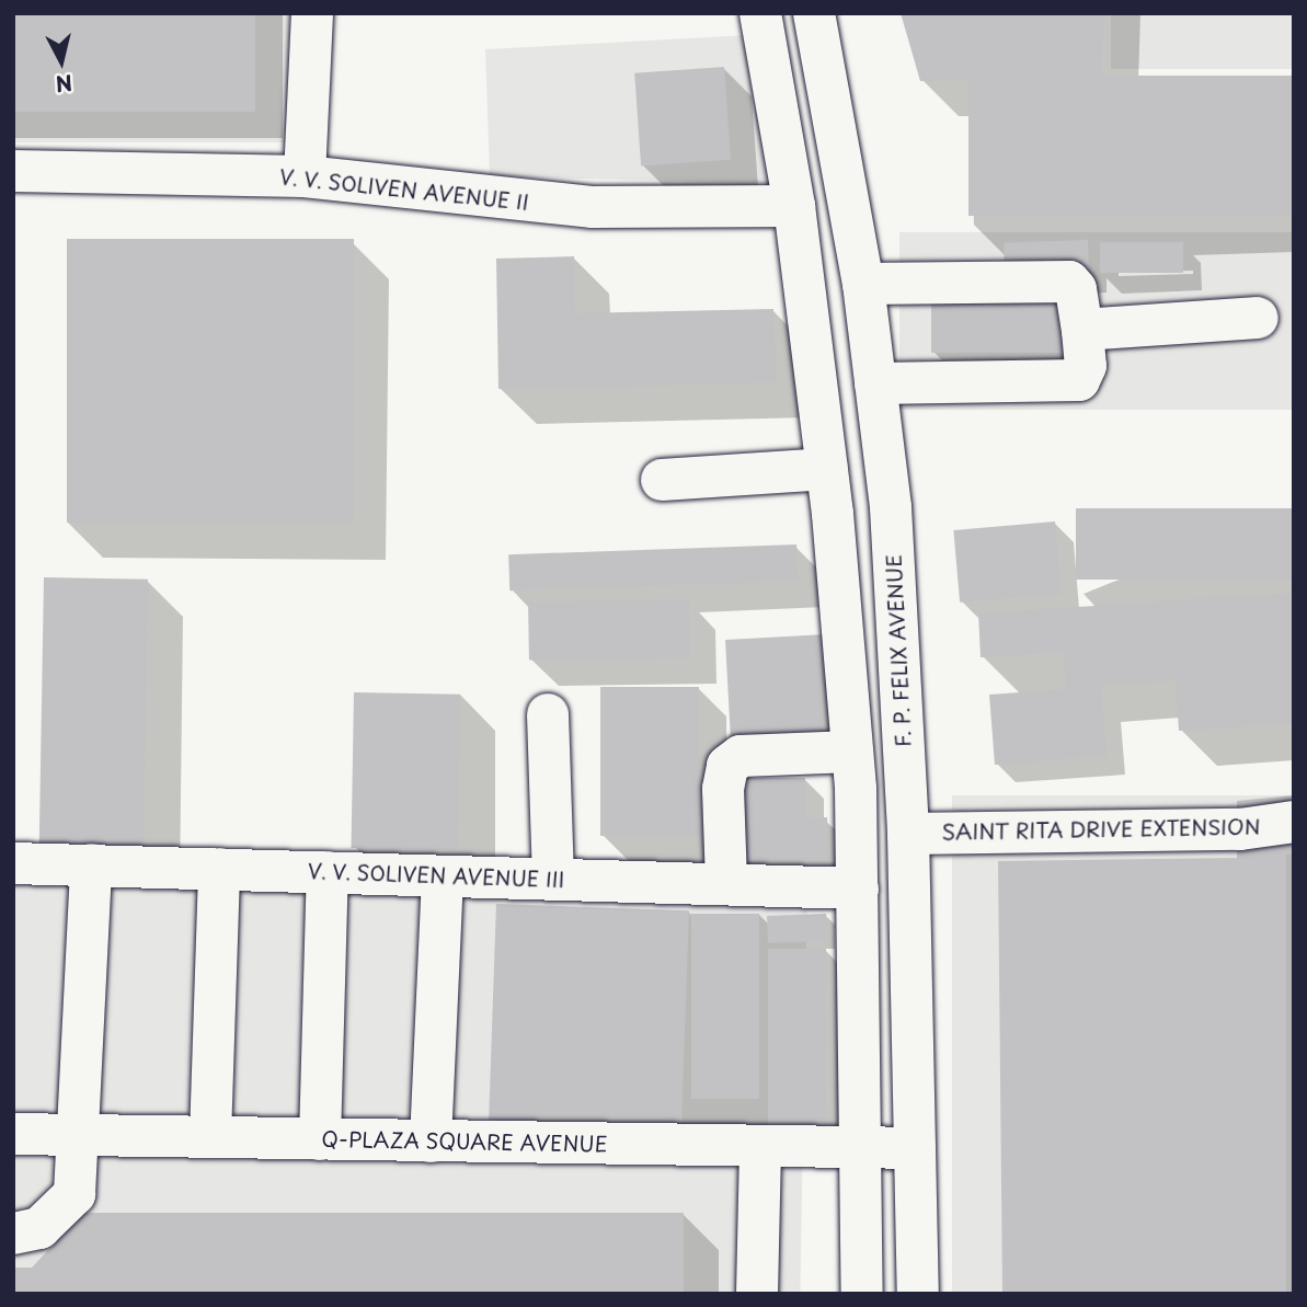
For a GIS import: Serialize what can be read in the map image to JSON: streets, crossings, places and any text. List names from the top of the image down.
{
  "streets": {
    "main road": [
      "V. V. SOLIVEN AVENUE II",
      "F. P. FELIX AVENUE",
      "SAINT RITA DRIVE EXTENSION",
      "V. V. SOLIVEN AVENUE III",
      "Q-PLAZA SQUARE AVENUE"
    ]
  },
  "crossings": [
    ["F. P. FELIX AVENUE", "SAINT RITA DRIVE EXTENSION"],
    ["F. P. FELIX AVENUE", "Q-PLAZA SQUARE AVENUE"]
  ],
  "north": "bottom"
}
